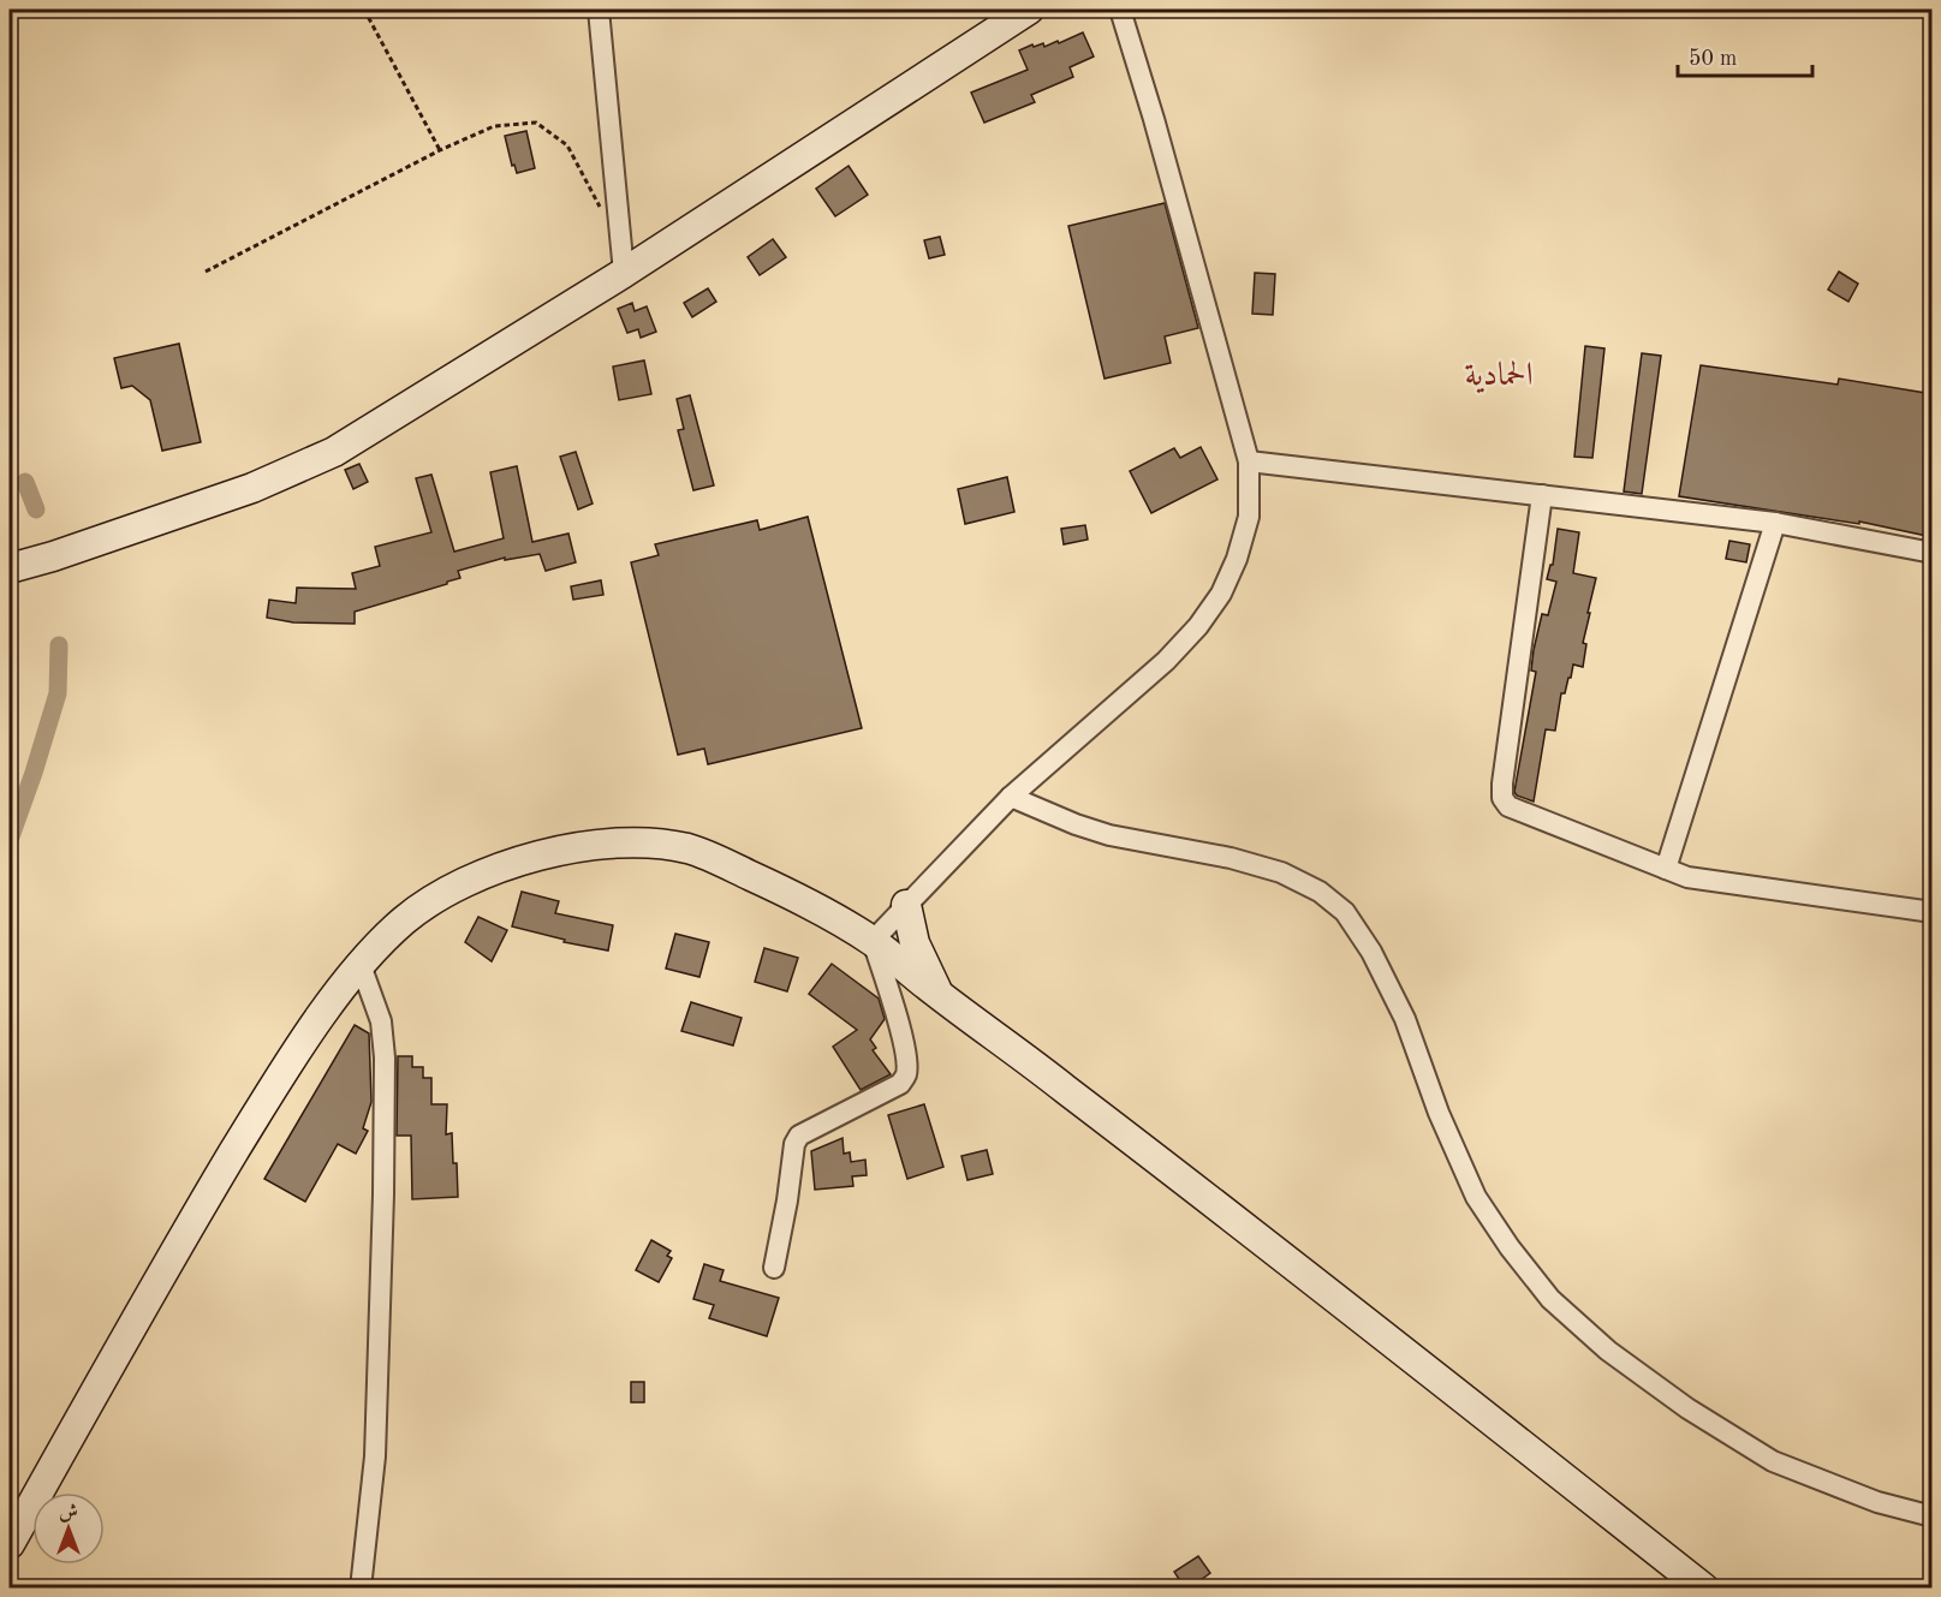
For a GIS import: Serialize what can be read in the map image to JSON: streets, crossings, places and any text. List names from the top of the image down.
{
  "districts": ["الحمادية"],
  "scale_bar": "50 m",
  "north": "top"
}
